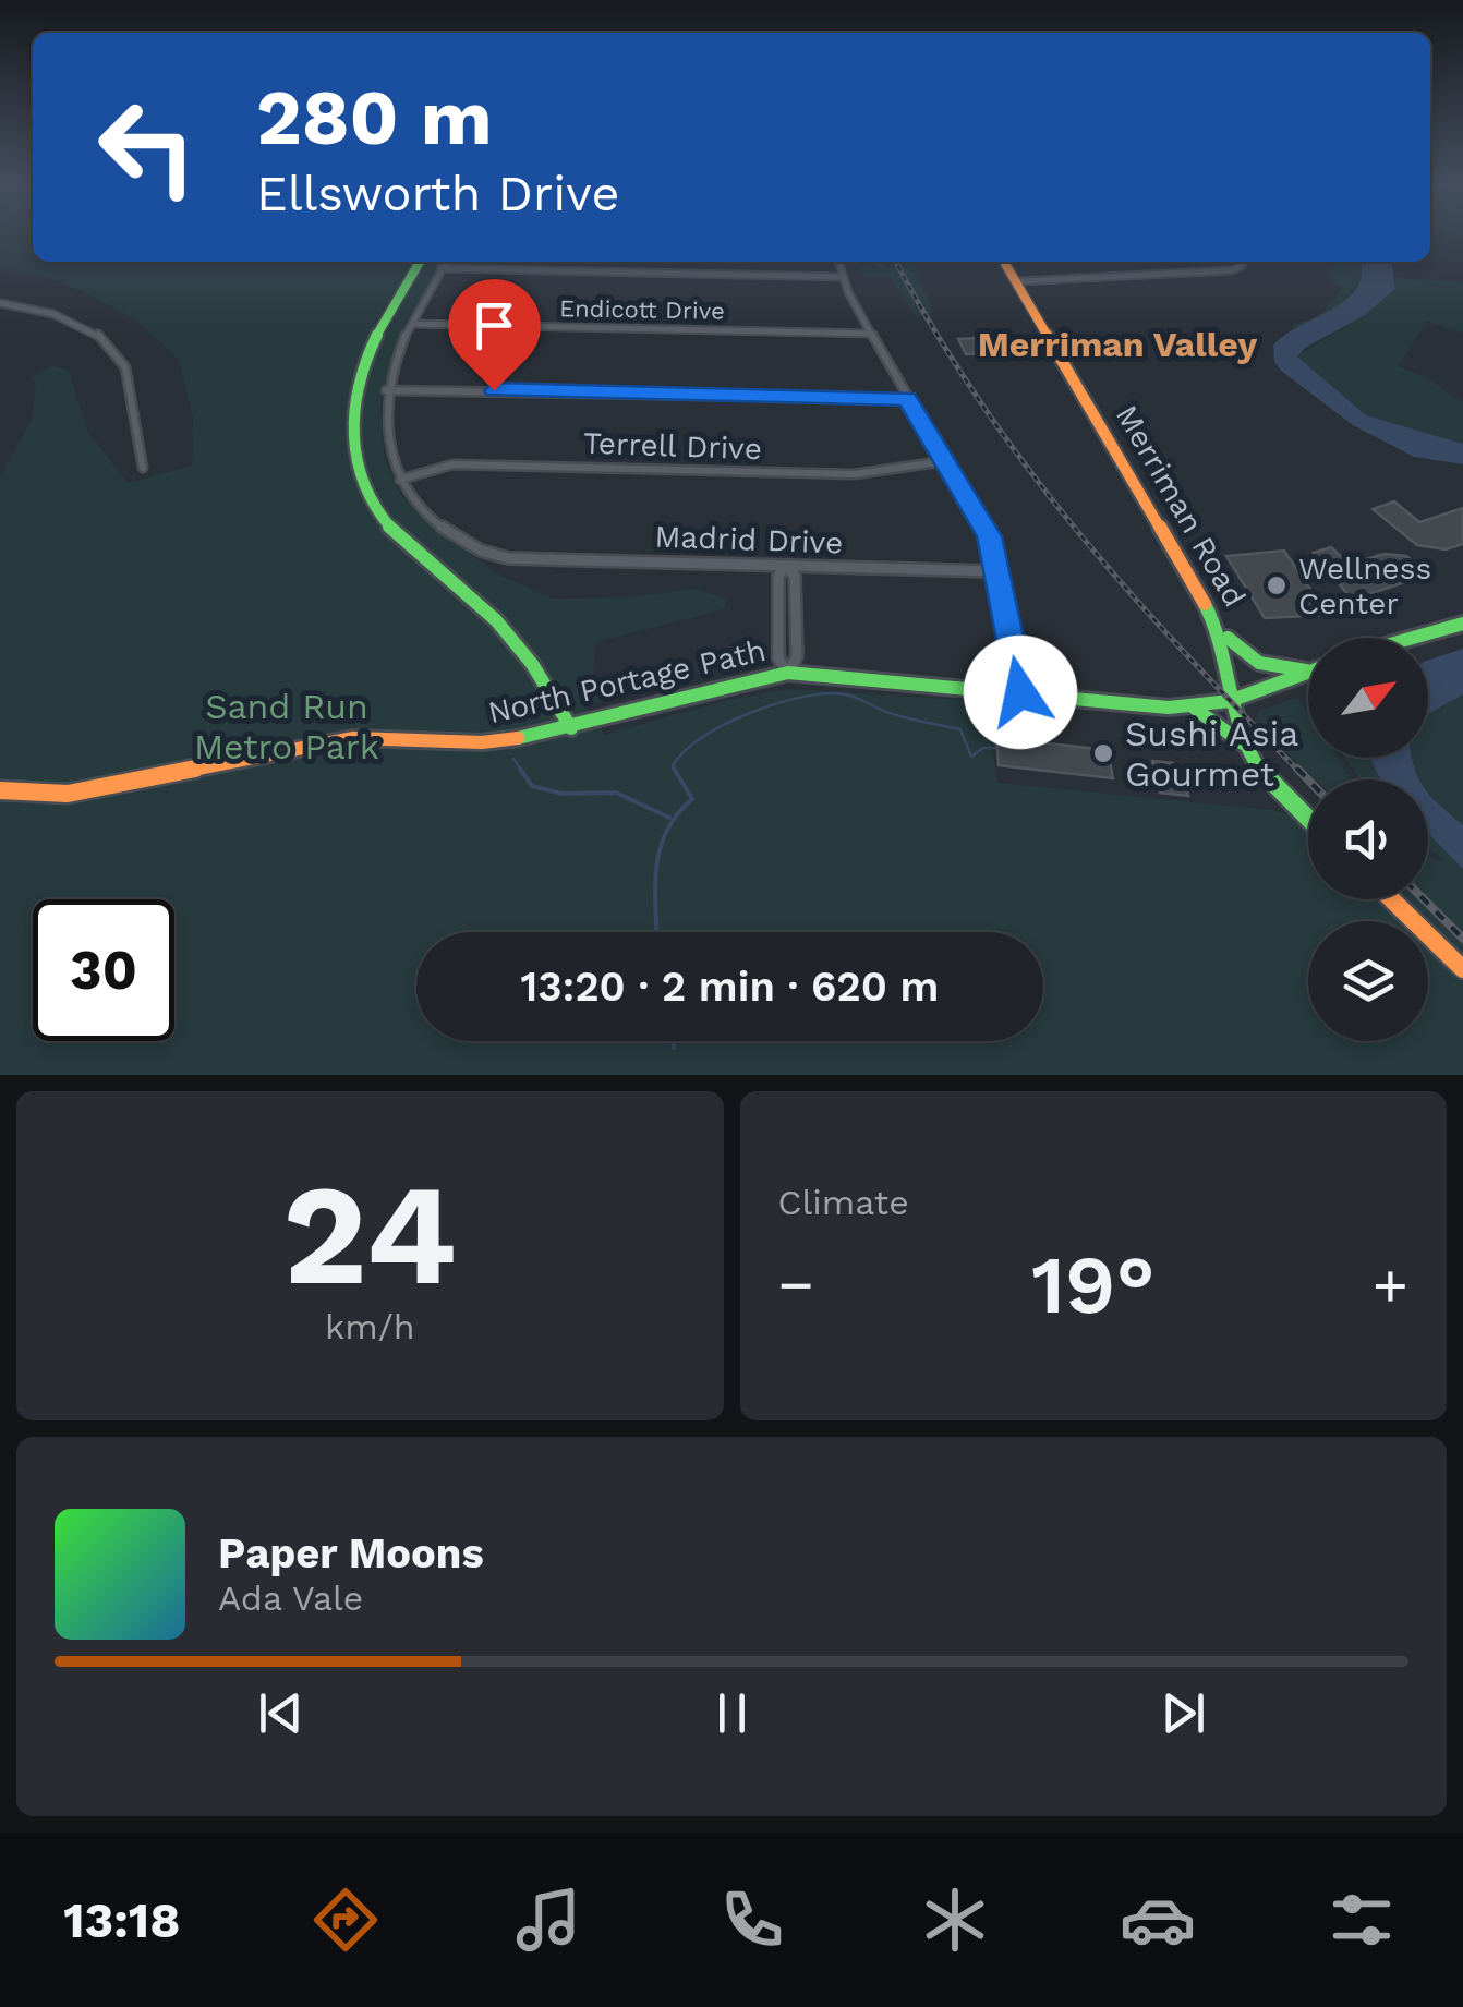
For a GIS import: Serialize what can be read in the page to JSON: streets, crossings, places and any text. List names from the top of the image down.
{
  "streets": {
    "main road": ["Merriman Road", "North Portage Path"],
    "street": ["Endicott Drive", "Terrell Drive", "Madrid Drive"]
  },
  "crossings": [
    ["Terrell Drive", "Madrid Drive"],
    ["Merriman Road", "North Portage Path"]
  ],
  "districts": ["Merriman Valley"],
  "parks": ["Sand Run Metro Park"],
  "places": ["Wellness Center", "Sushi Asia Gourmet"],
  "north": "top right",
  "page": {
    "turn": ["280 m", "Ellsworth Drive"],
    "limit": "30",
    "trip": "13:20 · 2 min · 620 m",
    "tile": [
      ["24", "km/h"],
      "Climate"
    ],
    "heat": ["−", "19°", "+"],
    "song": ["Paper Moons", "Ada Vale"],
    "tabs": "13:18"
  }
}
